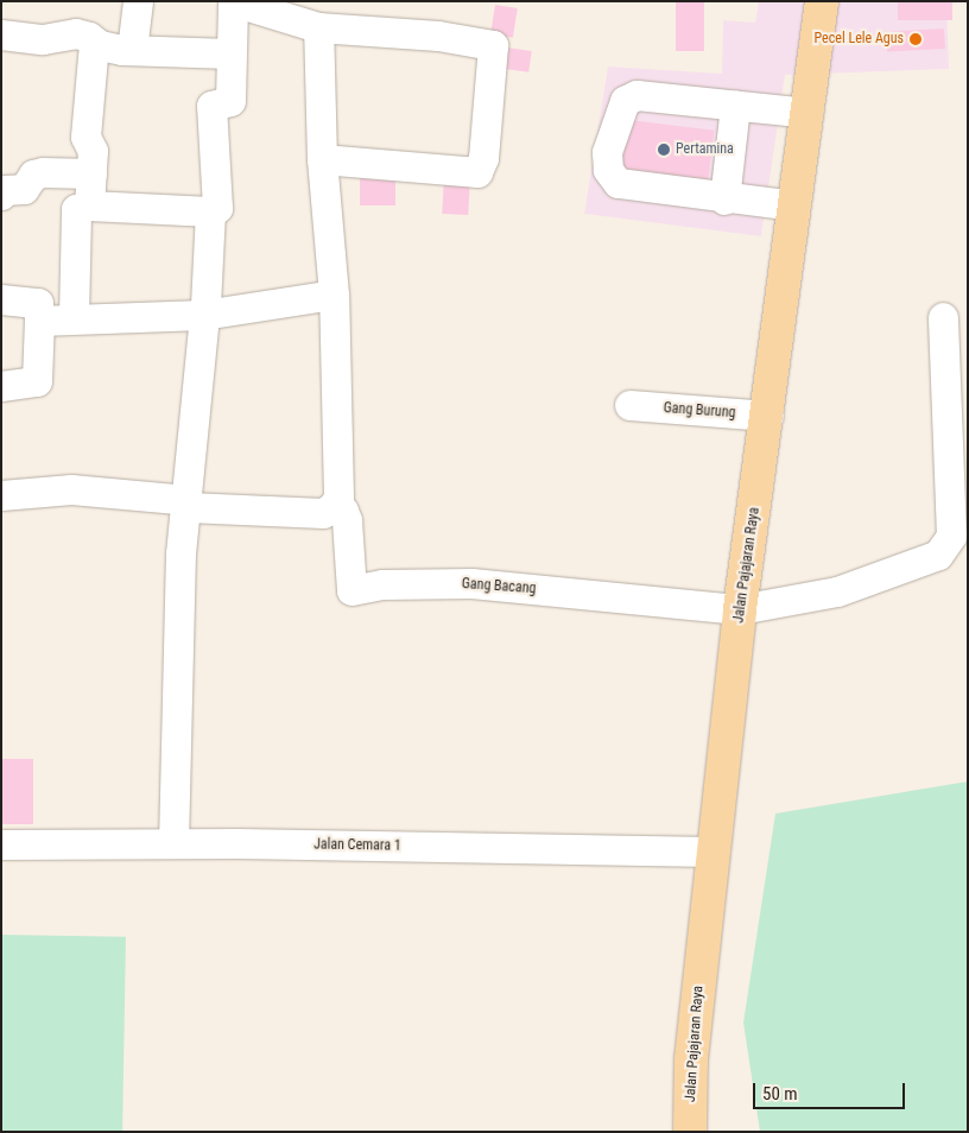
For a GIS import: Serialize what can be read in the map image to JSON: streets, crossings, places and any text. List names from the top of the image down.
{
  "streets": {
    "main road": ["Jalan Pajajaran Raya"],
    "street": ["Gang Burung", "Gang Bacang", "Jalan Cemara 1"]
  },
  "crossings": [
    ["Gang Burung", "Jalan Pajajaran Raya"],
    ["Jalan Pajajaran Raya", "Gang Bacang"],
    ["Jalan Pajajaran Raya", "Jalan Cemara 1"]
  ],
  "places": ["Pecel Lele Agus", "Pertamina"],
  "scale_bar": "50 m"
}
